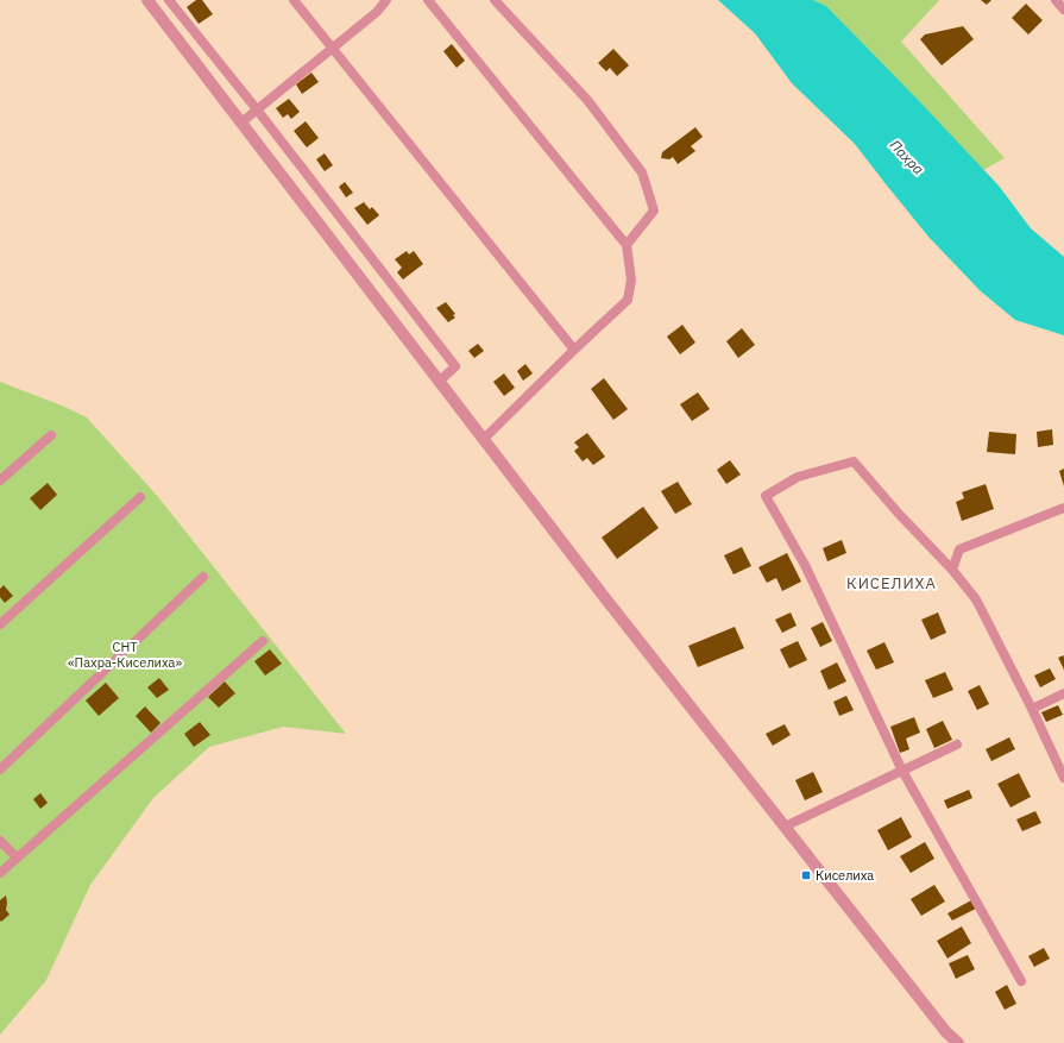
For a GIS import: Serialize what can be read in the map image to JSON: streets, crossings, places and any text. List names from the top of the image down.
{
  "districts": ["КИСЕЛИХА"],
  "water": ["Пахра"],
  "parks": ["СНТ «Пахра-Киселиха»"],
  "places": {
    "transit": ["Киселиха"]
  }
}
